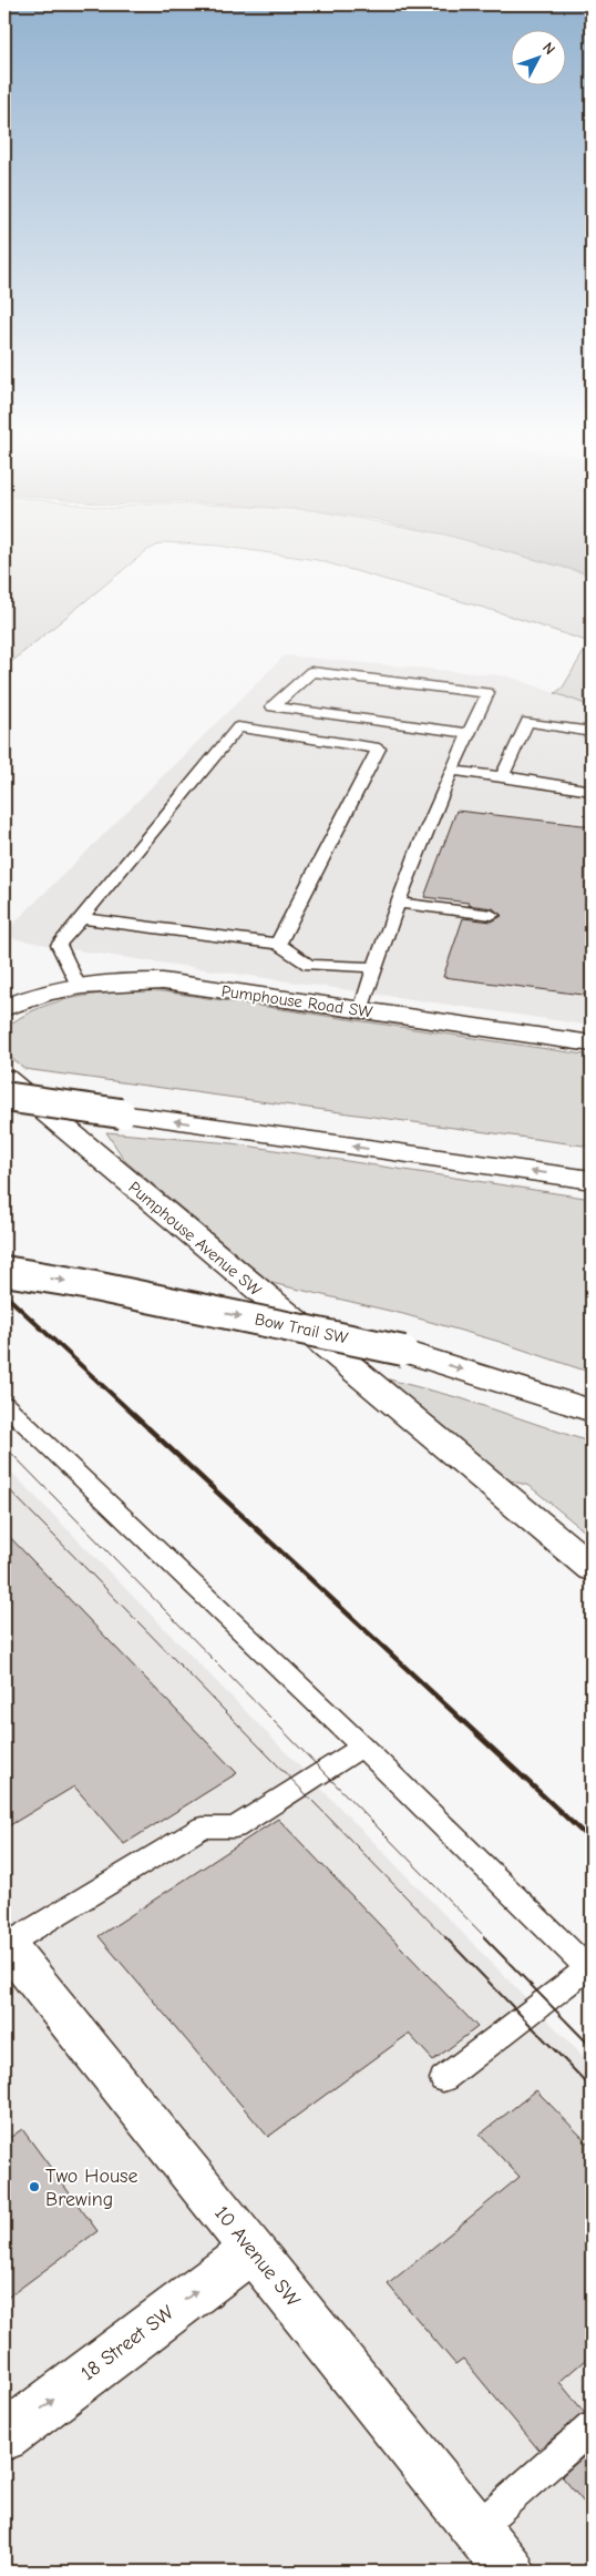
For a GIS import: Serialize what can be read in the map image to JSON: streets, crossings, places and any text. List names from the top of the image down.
{
  "streets": {
    "street": [
      "Pumphouse Road SW",
      "Pumphouse Avenue SW",
      "Bow Trail SW",
      "10 Avenue SW",
      "18 Street SW"
    ]
  },
  "crossings": [
    ["10 Avenue SW", "18 Street SW"]
  ],
  "one_way": ["18 Street SW"],
  "places": ["Two House Brewing"],
  "north": "top right"
}
